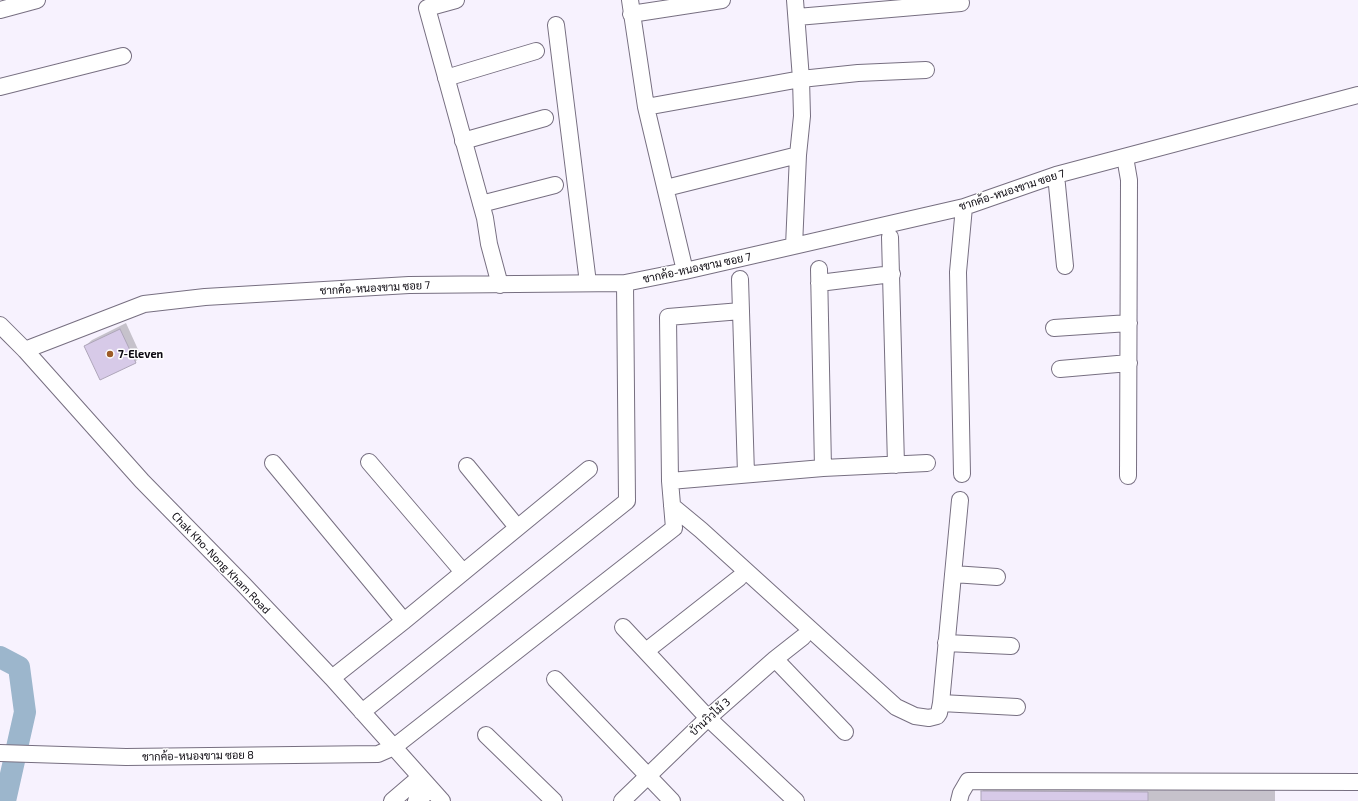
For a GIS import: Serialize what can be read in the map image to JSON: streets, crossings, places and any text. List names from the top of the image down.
{
  "streets": {
    "street": [
      "ชากค้อ-หนองขาม ซอย 7",
      "Chak Kho-Nong Kham Road",
      "บ้านวิวไม้ 3",
      "ชากค้อ-หนองขาม ซอย 8"
    ]
  },
  "crossings": [
    ["ชากค้อ-หนองขาม ซอย 7", "Chak Kho-Nong Kham Road"],
    ["Chak Kho-Nong Kham Road", "ชากค้อ-หนองขาม ซอย 8"]
  ],
  "places": ["7-Eleven"]
}
